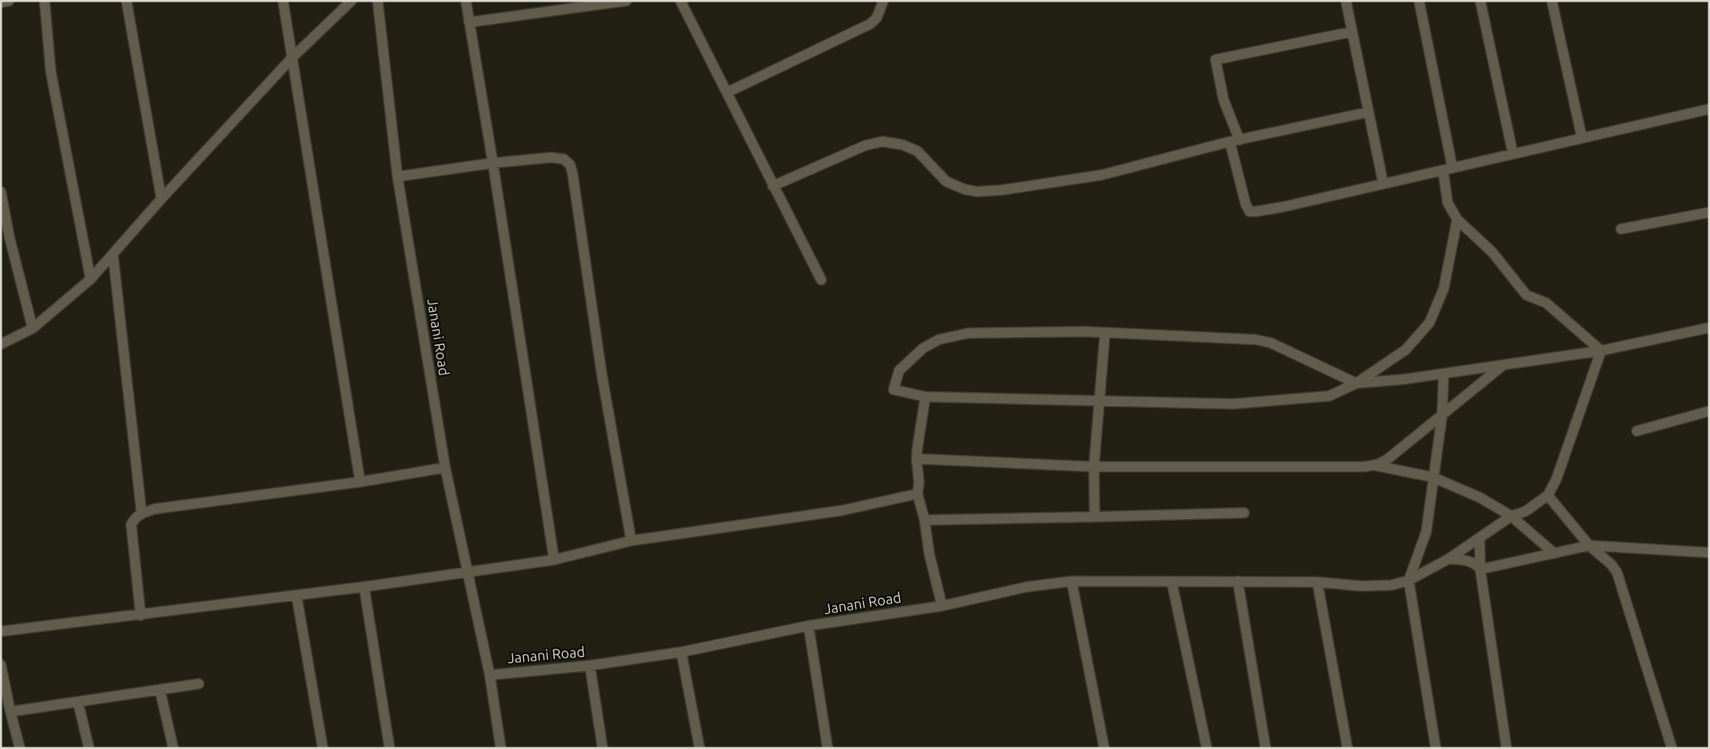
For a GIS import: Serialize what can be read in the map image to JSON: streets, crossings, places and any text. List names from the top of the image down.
{
  "streets": {
    "street": ["Janani Road"]
  }
}
